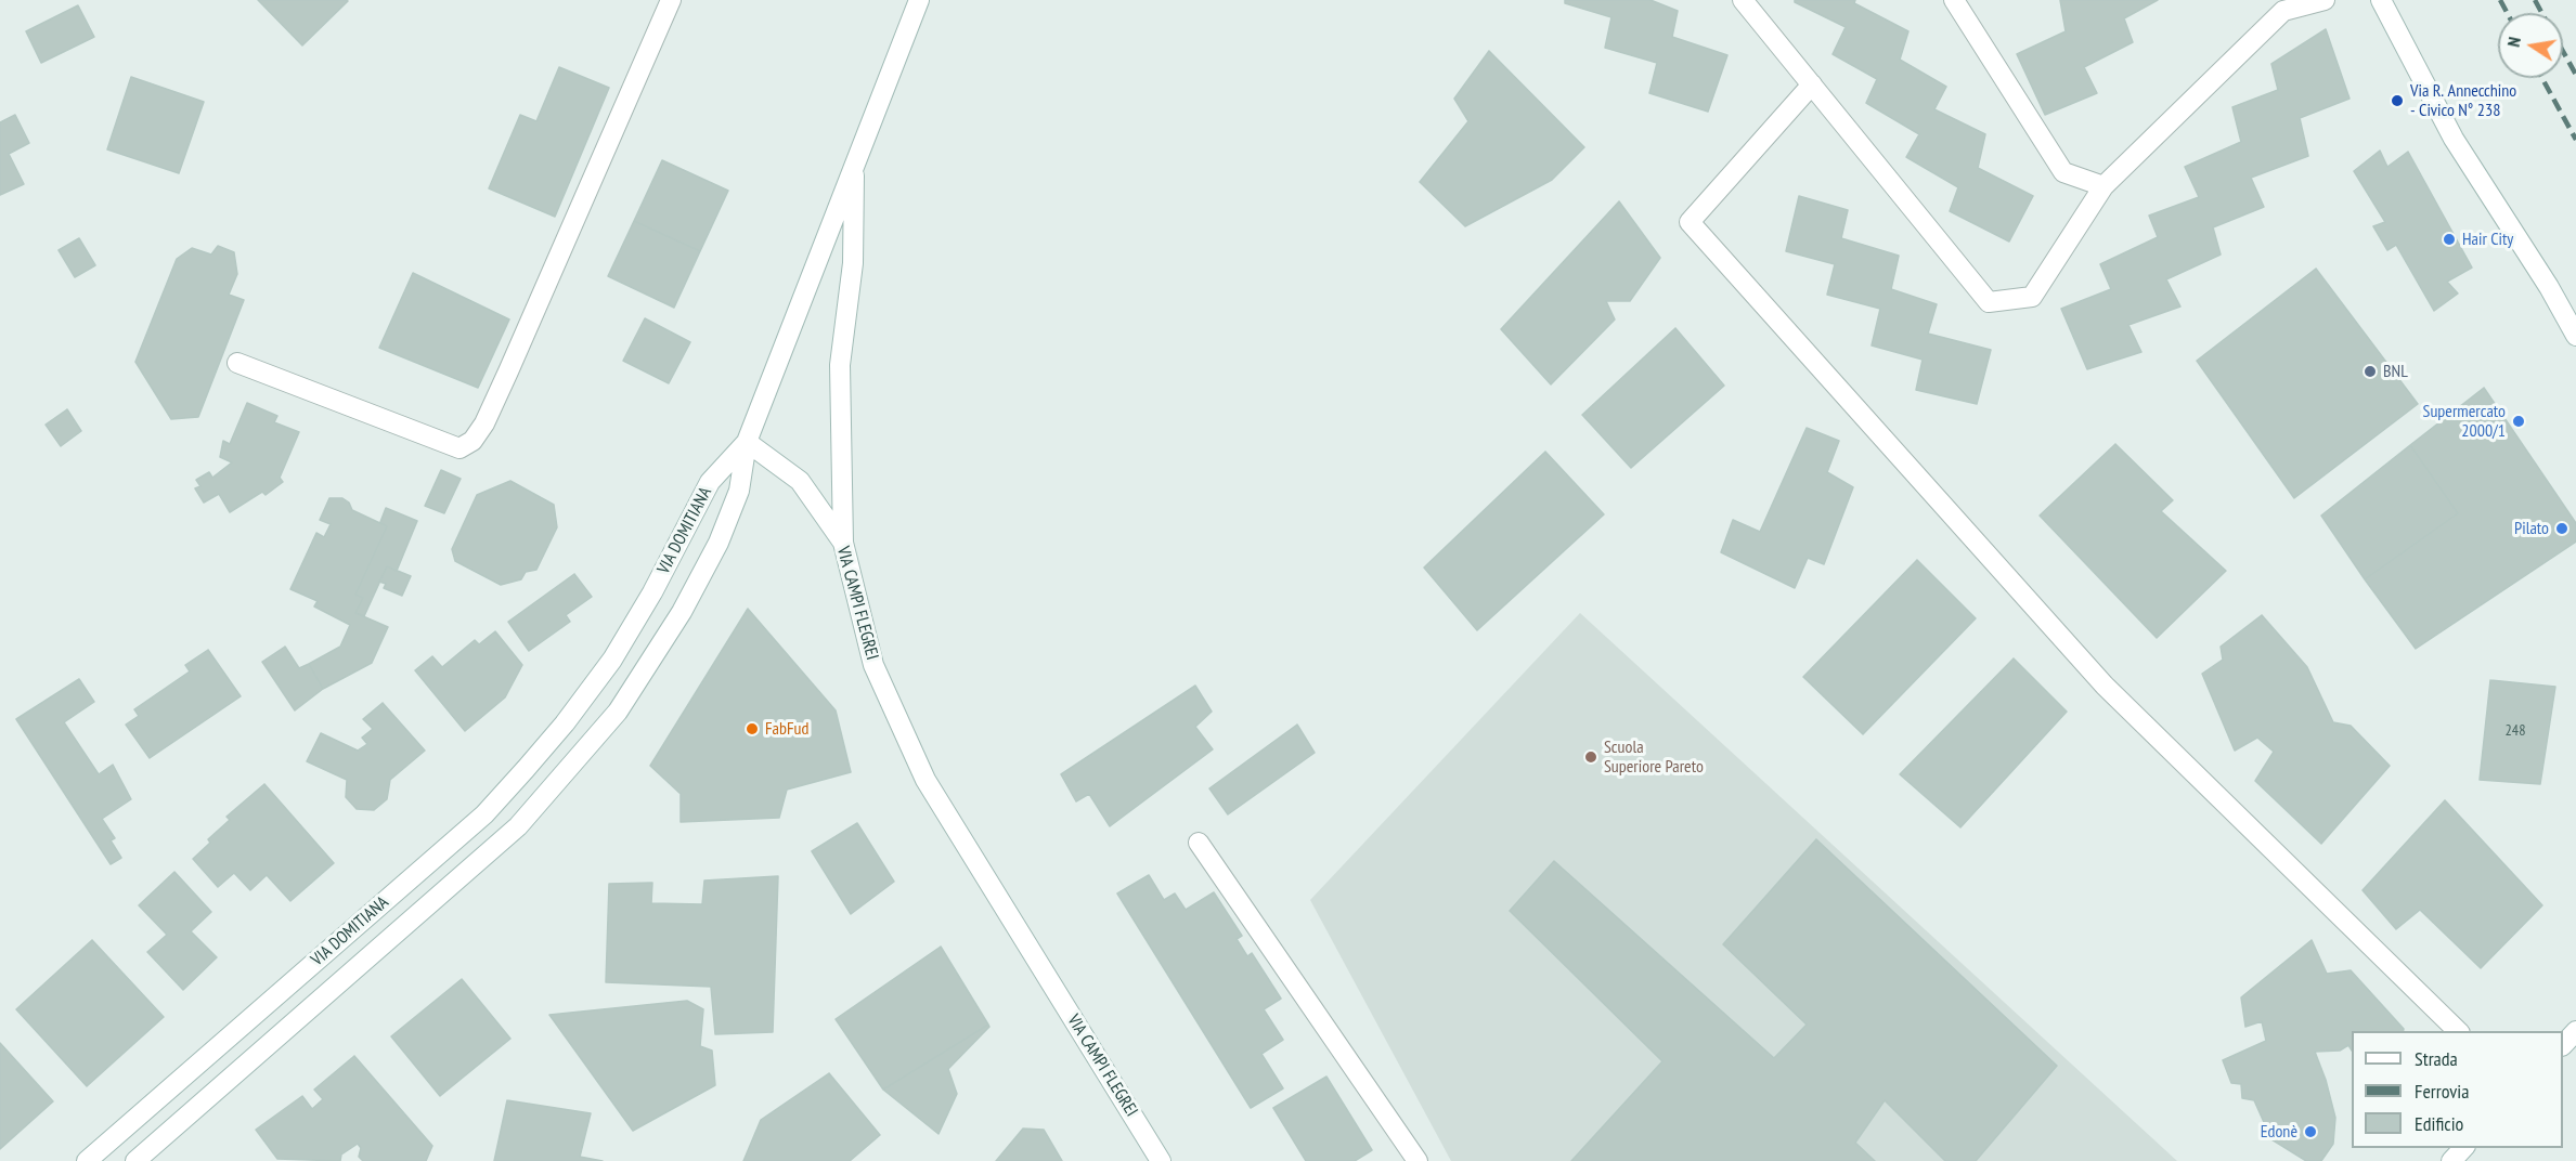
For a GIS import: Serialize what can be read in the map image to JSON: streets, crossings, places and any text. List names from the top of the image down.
{
  "streets": {
    "street": ["VIA DOMITIANA", "VIA CAMPI FLEGREI"]
  },
  "crossings": [
    ["VIA DOMITIANA", "VIA CAMPI FLEGREI"]
  ],
  "places": [
    "Via R. Annecchino - Civico N° 238",
    "Hair City",
    "BNL",
    "Supermercato 2000/1",
    "Pilato",
    "FabFud",
    "Scuola Superiore Pareto",
    "Edonè"
  ],
  "house_numbers": ["248"],
  "legend": ["Strada", "Ferrovia", "Edificio"],
  "north": "left"
}
